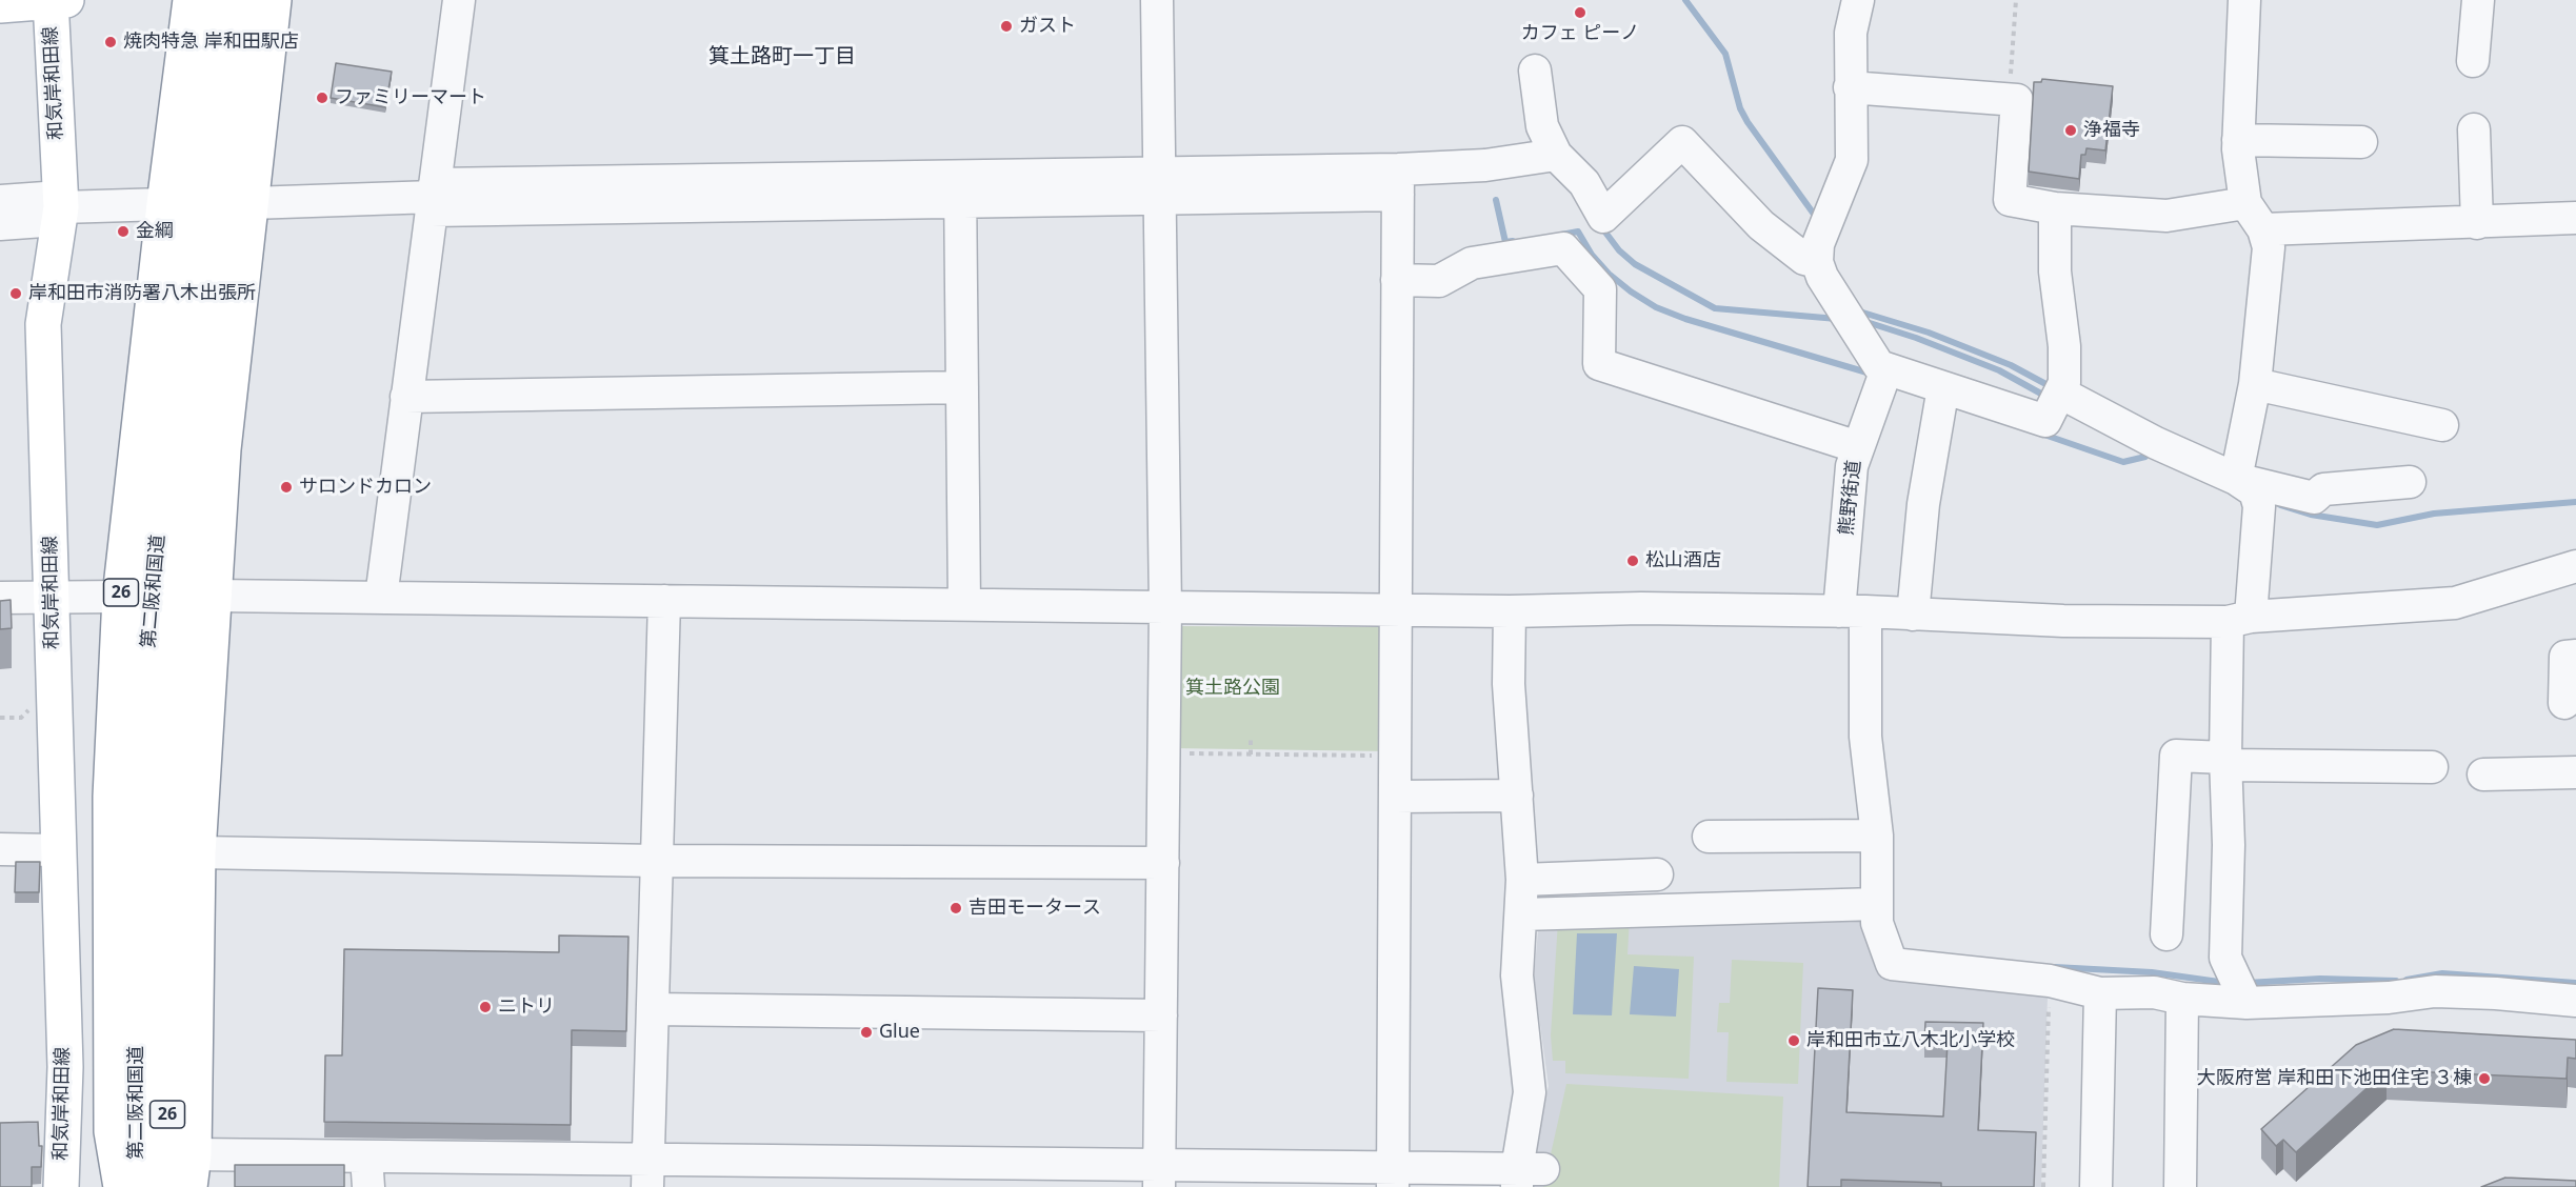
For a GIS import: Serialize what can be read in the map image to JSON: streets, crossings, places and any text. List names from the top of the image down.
{
  "streets": {
    "main road": ["和気岸和田線", "第二阪和国道", "26"],
    "street": ["熊野街道"]
  },
  "districts": ["箕土路町一丁目"],
  "parks": ["箕土路公園"],
  "places": [
    "カフェ ピーノ",
    "ガスト",
    "焼肉特急 岸和田駅店",
    "ファミリーマート",
    "浄福寺",
    "金綱",
    "岸和田市消防署八木出張所",
    "サロンドカロン",
    "松山酒店",
    "吉田モータース",
    "ニトリ",
    "Glue",
    "岸和田市立八木北小学校",
    "大阪府営 岸和田下池田住宅 ３棟"
  ]
}
